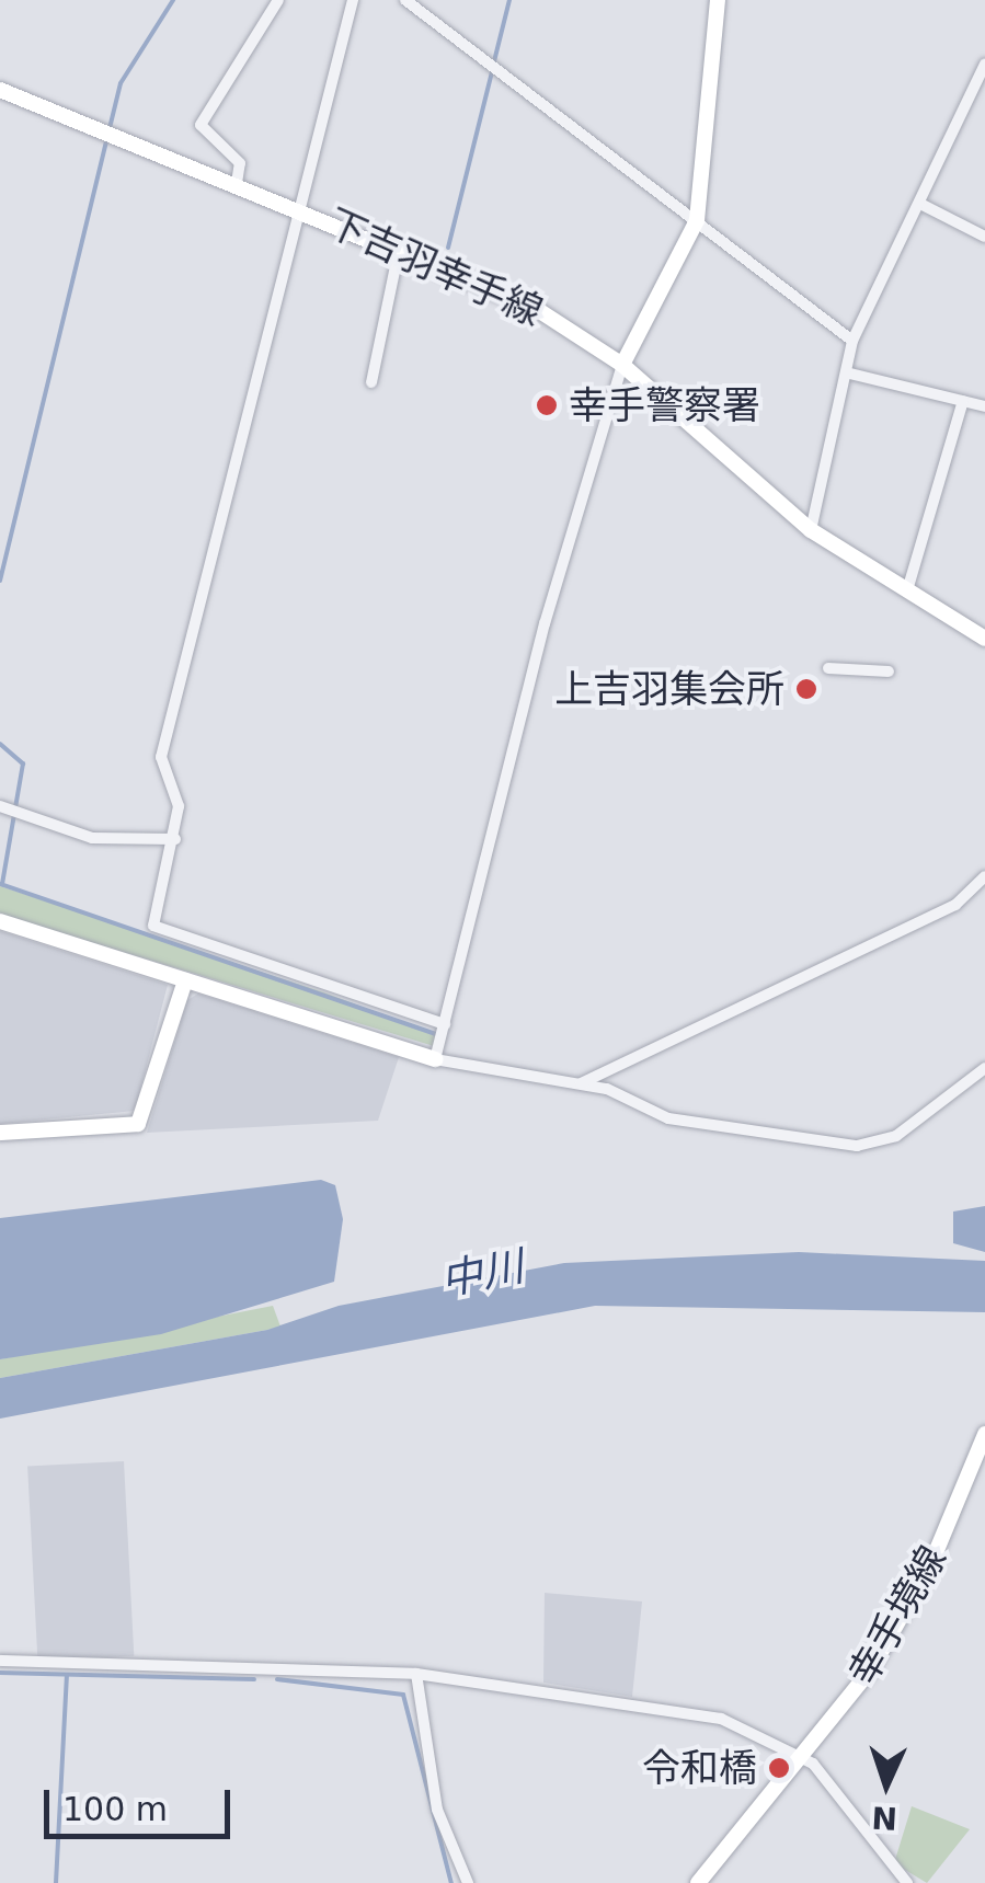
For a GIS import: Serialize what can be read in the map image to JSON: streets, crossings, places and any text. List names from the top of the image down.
{
  "streets": {
    "main road": ["下吉羽幸手線", "幸手境線"]
  },
  "water": ["中川"],
  "places": ["幸手警察署", "上吉羽集会所", "令和橋"],
  "scale_bar": "100 m",
  "north": "bottom"
}
